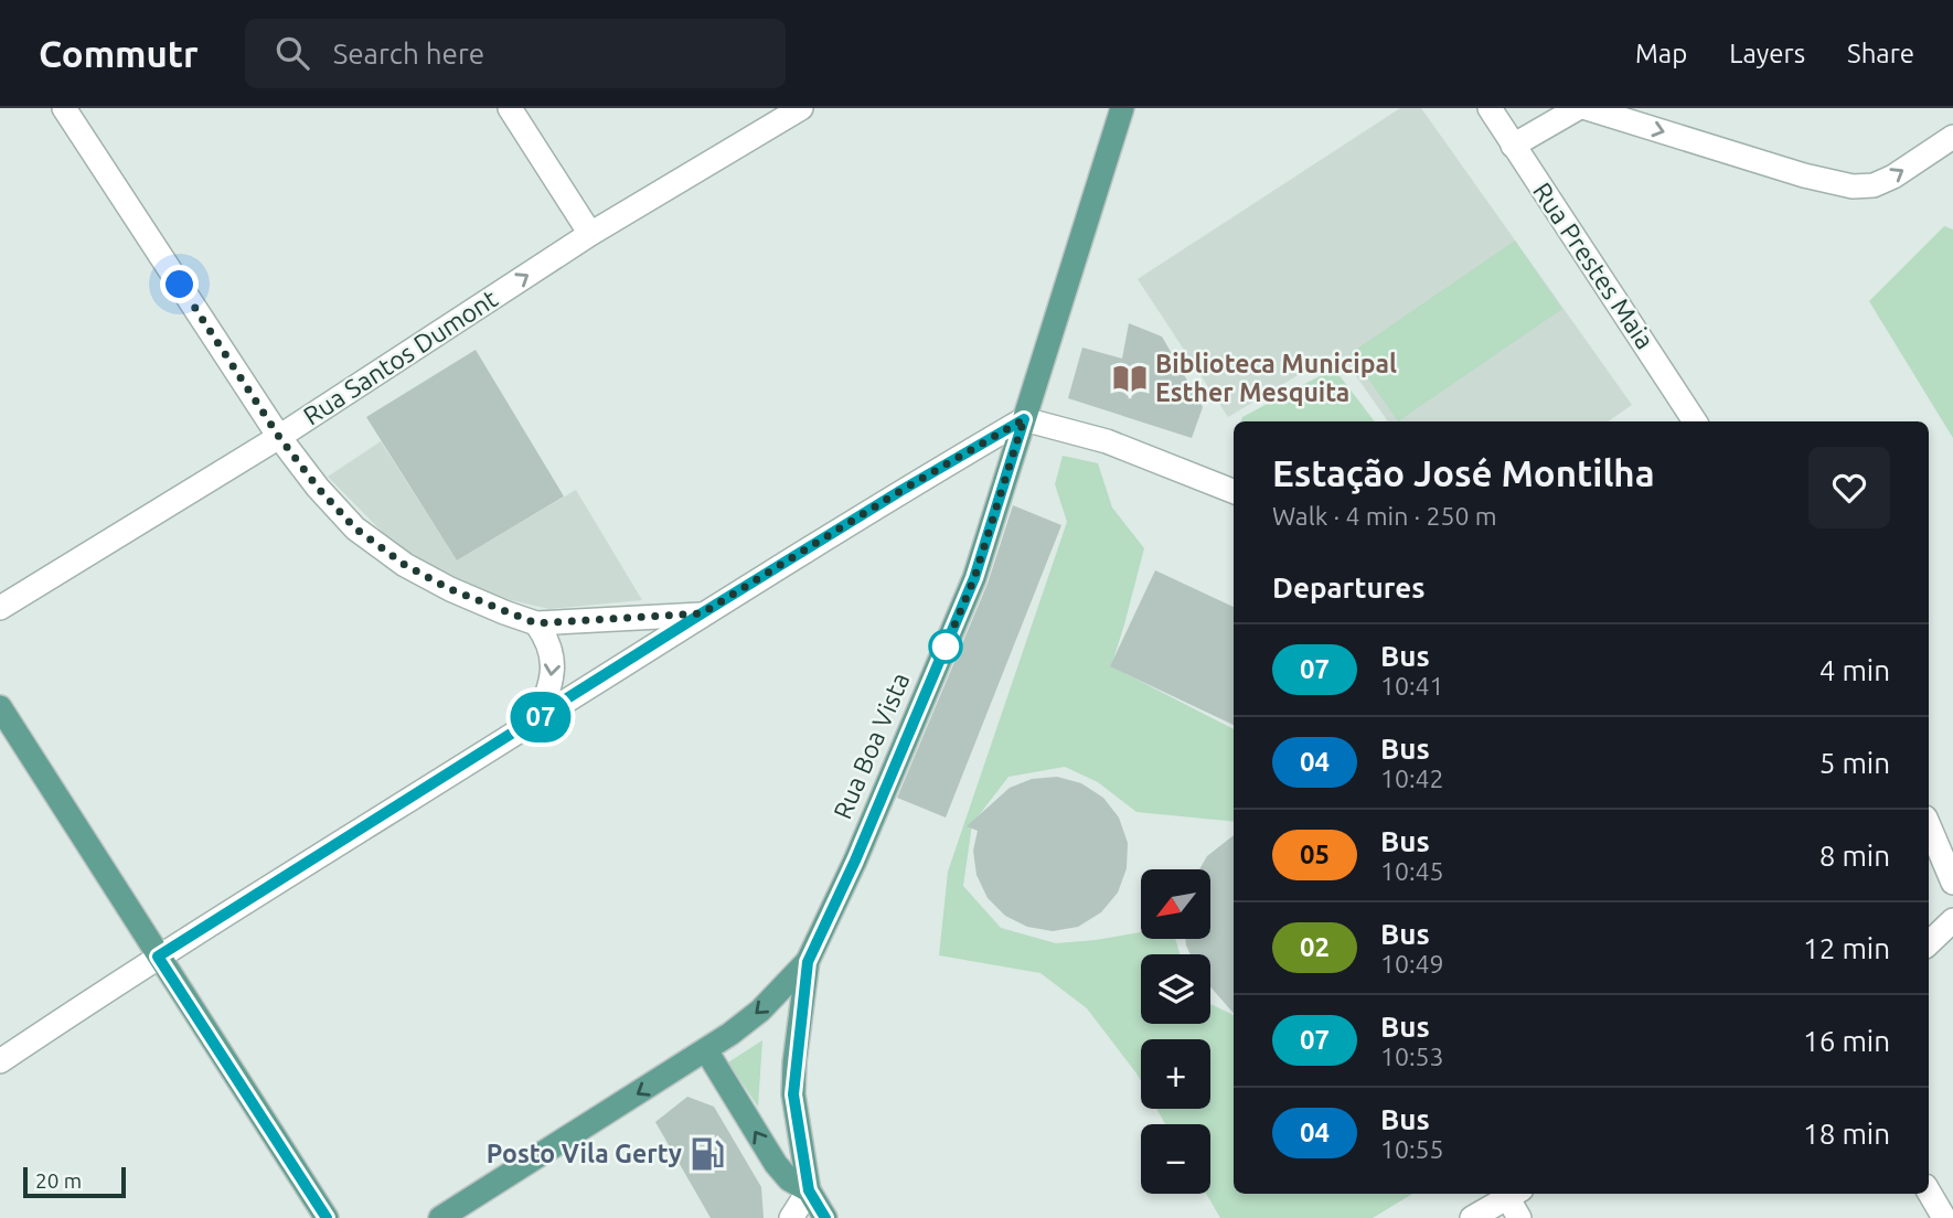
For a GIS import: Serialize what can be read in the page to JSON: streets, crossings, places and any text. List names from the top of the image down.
{
  "streets": {
    "main road": ["Rua Boa Vista"],
    "street": ["Rua Prestes Maia", "Rua Santos Dumont"]
  },
  "one_way": ["Rua Santos Dumont"],
  "places": {
    "library": ["Biblioteca Municipal Esther Mesquita"],
    "fuel station": ["Posto Vila Gerty"]
  },
  "lines": ["bus line 07"],
  "scale_bar": "20 m",
  "north": "bottom left",
  "page": {
    "header": "Commutr",
    "search": "Search here",
    "nav": ["Map", "Layers", "Share"],
    "on_map": "07",
    "heading": [
      ["Estação José Montilha", "Walk · 4 min · 250 m"],
      "Departures"
    ],
    "list": [
      {
        "mark": "07",
        "name": "Bus",
        "note": "10:41",
        "value": "4 min"
      },
      {
        "mark": "04",
        "name": "Bus",
        "note": "10:42",
        "value": "5 min"
      },
      {
        "mark": "05",
        "name": "Bus",
        "note": "10:45",
        "value": "8 min"
      },
      {
        "mark": "02",
        "name": "Bus",
        "note": "10:49",
        "value": "12 min"
      },
      {
        "mark": "07",
        "name": "Bus",
        "note": "10:53",
        "value": "16 min"
      },
      {
        "mark": "04",
        "name": "Bus",
        "note": "10:55",
        "value": "18 min"
      }
    ],
    "map_buttons": ["+", "−"],
    "scale": "20 m"
  }
}
